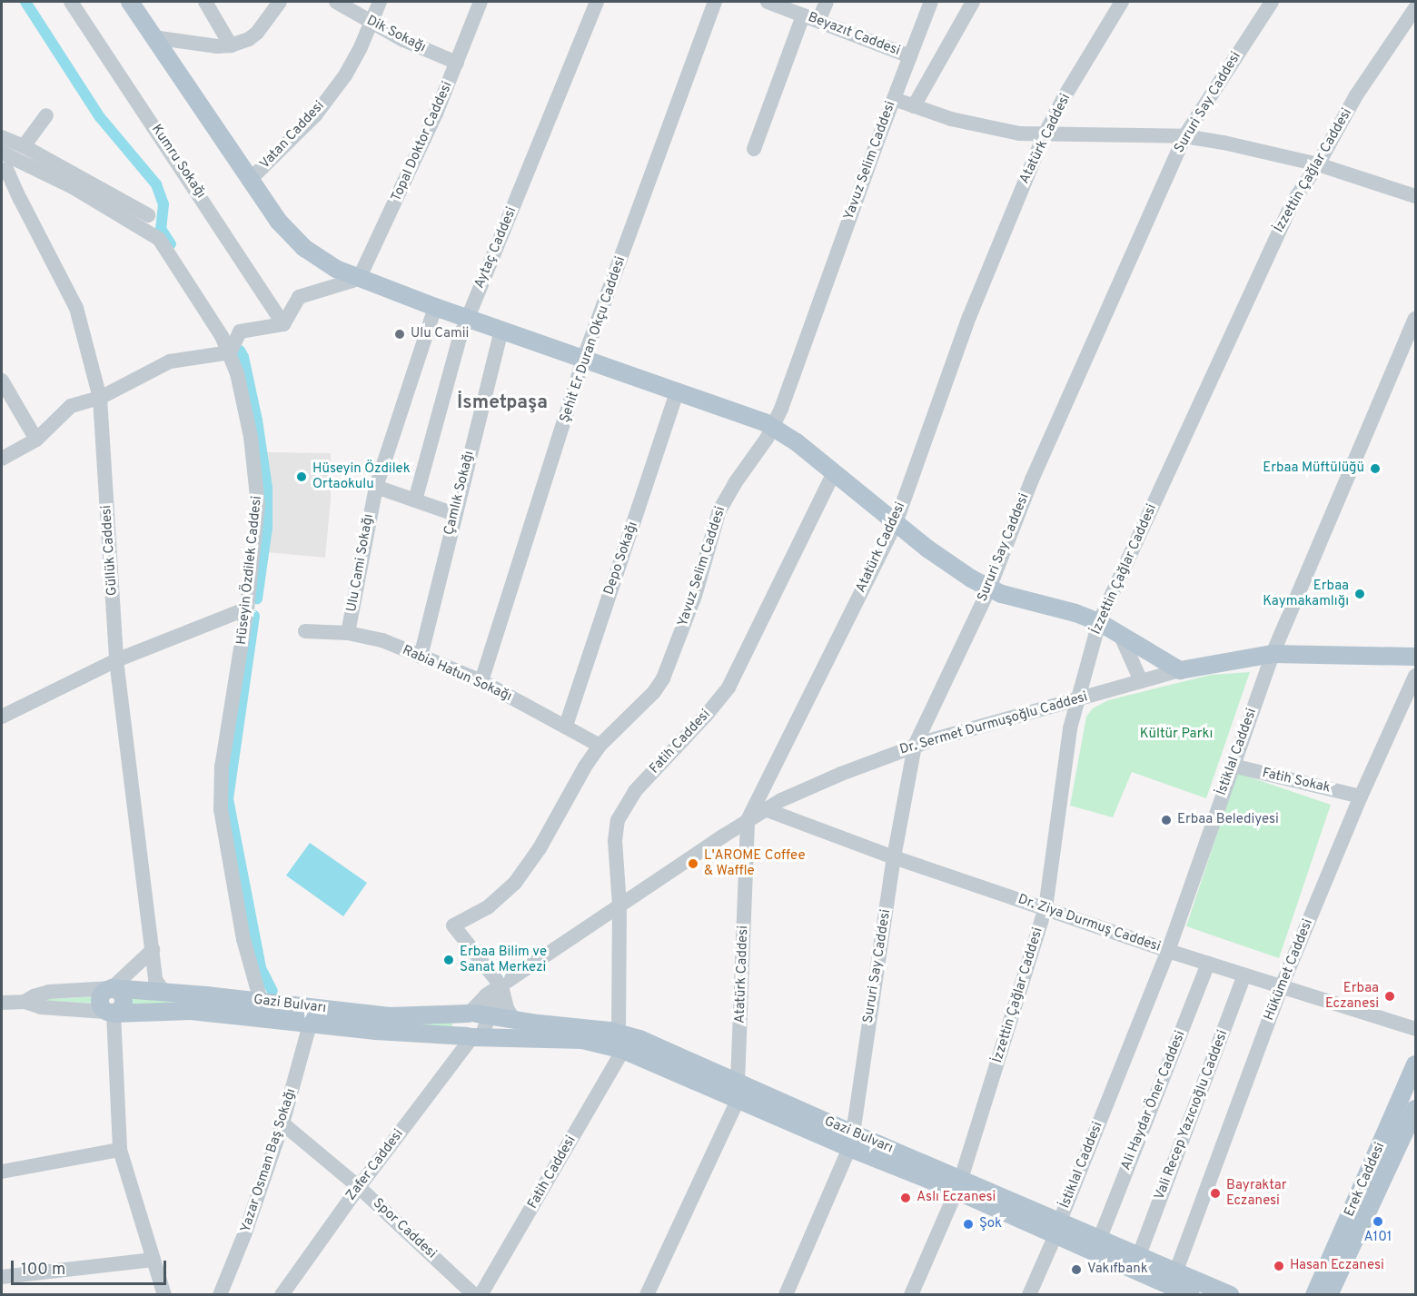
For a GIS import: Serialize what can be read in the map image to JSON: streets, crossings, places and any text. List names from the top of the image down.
{
  "streets": {
    "main road": ["Dr. Sermet Durmuşoğlu Caddesi", "Gazi Bulvarı", "Erek Caddesi"],
    "street": [
      "Dik Sokağı",
      "Beyazıt Caddesi",
      "Sururi Say Caddesi",
      "Vatan Caddesi",
      "Atatürk Caddesi",
      "Topal Doktor Caddesi",
      "Yavuz Selim Caddesi",
      "Kumru Sokağı",
      "İzzettin Çağlar Caddesi",
      "Aytaç Caddesi",
      "Şehit Er Duran Okçu Caddesi",
      "Çamlık Sokağı",
      "Güllük Caddesi",
      "Depo Sokağı",
      "Ulu Cami Sokağı",
      "Hüseyin Özdilek Caddesi",
      "Rabia Hatun Sokağı",
      "Fatih Caddesi",
      "İstiklal Caddesi",
      "Fatih Sokak",
      "Dr. Ziya Durmuş Caddesi",
      "Hükümet Caddesi",
      "Ali Haydar Öner Caddesi",
      "Vali Recep Yazıcıoğlu Caddesi",
      "Yazar Osman Baş Sokağı",
      "Zafer Caddesi",
      "Spor Caddesi"
    ]
  },
  "crossings": [
    ["Dik Sokağı", "Vatan Caddesi"],
    ["Dik Sokağı", "Topal Doktor Caddesi"],
    ["Beyazıt Caddesi", "Yavuz Selim Caddesi"],
    ["Sururi Say Caddesi", "Dr. Sermet Durmuşoğlu Caddesi"],
    ["Sururi Say Caddesi", "Dr. Ziya Durmuş Caddesi"],
    ["Sururi Say Caddesi", "Gazi Bulvarı"],
    ["Atatürk Caddesi", "Dr. Sermet Durmuşoğlu Caddesi"],
    ["Atatürk Caddesi", "Gazi Bulvarı"],
    ["Yavuz Selim Caddesi", "Rabia Hatun Sokağı"],
    ["Yavuz Selim Caddesi", "Dr. Sermet Durmuşoğlu Caddesi"],
    ["İzzettin Çağlar Caddesi", "Dr. Sermet Durmuşoğlu Caddesi"],
    ["İzzettin Çağlar Caddesi", "Dr. Ziya Durmuş Caddesi"],
    ["İzzettin Çağlar Caddesi", "Gazi Bulvarı"],
    ["Şehit Er Duran Okçu Caddesi", "Rabia Hatun Sokağı"],
    ["Çamlık Sokağı", "Rabia Hatun Sokağı"],
    ["Güllük Caddesi", "Gazi Bulvarı"],
    ["Depo Sokağı", "Rabia Hatun Sokağı"],
    ["Ulu Cami Sokağı", "Rabia Hatun Sokağı"],
    ["Hüseyin Özdilek Caddesi", "Gazi Bulvarı"],
    ["Dr. Sermet Durmuşoğlu Caddesi", "Fatih Caddesi"],
    ["Dr. Sermet Durmuşoğlu Caddesi", "İstiklal Caddesi"],
    ["Dr. Sermet Durmuşoğlu Caddesi", "Dr. Ziya Durmuş Caddesi"],
    ["Dr. Sermet Durmuşoğlu Caddesi", "Gazi Bulvarı"],
    ["Dr. Sermet Durmuşoğlu Caddesi", "Zafer Caddesi"],
    ["Fatih Caddesi", "Gazi Bulvarı"],
    ["İstiklal Caddesi", "Fatih Sokak"],
    ["İstiklal Caddesi", "Dr. Ziya Durmuş Caddesi"],
    ["İstiklal Caddesi", "Gazi Bulvarı"],
    ["Fatih Sokak", "Hükümet Caddesi"],
    ["Dr. Ziya Durmuş Caddesi", "Hükümet Caddesi"],
    ["Dr. Ziya Durmuş Caddesi", "Ali Haydar Öner Caddesi"],
    ["Dr. Ziya Durmuş Caddesi", "Vali Recep Yazıcıoğlu Caddesi"],
    ["Hükümet Caddesi", "Gazi Bulvarı"],
    ["Gazi Bulvarı", "Ali Haydar Öner Caddesi"],
    ["Gazi Bulvarı", "Vali Recep Yazıcıoğlu Caddesi"],
    ["Gazi Bulvarı", "Yazar Osman Baş Sokağı"],
    ["Gazi Bulvarı", "Zafer Caddesi"],
    ["Yazar Osman Baş Sokağı", "Spor Caddesi"],
    ["Zafer Caddesi", "Spor Caddesi"]
  ],
  "districts": ["İsmetpaşa"],
  "parks": ["Kültür Parkı"],
  "places": [
    "Ulu Camii",
    "Erbaa Müftülüğü",
    "Hüseyin Özdilek Ortaokulu",
    "Erbaa Kaymakamlığı",
    "Erbaa Belediyesi",
    "L'AROME Coffee & Waffle",
    "Erbaa Bilim ve Sanat Merkezi",
    "Erbaa Eczanesi",
    "Bayraktar Eczanesi",
    "Aslı Eczanesi",
    "A101",
    "Şok",
    "Hasan Eczanesi",
    "Vakıfbank"
  ],
  "scale_bar": "100 m"
}
